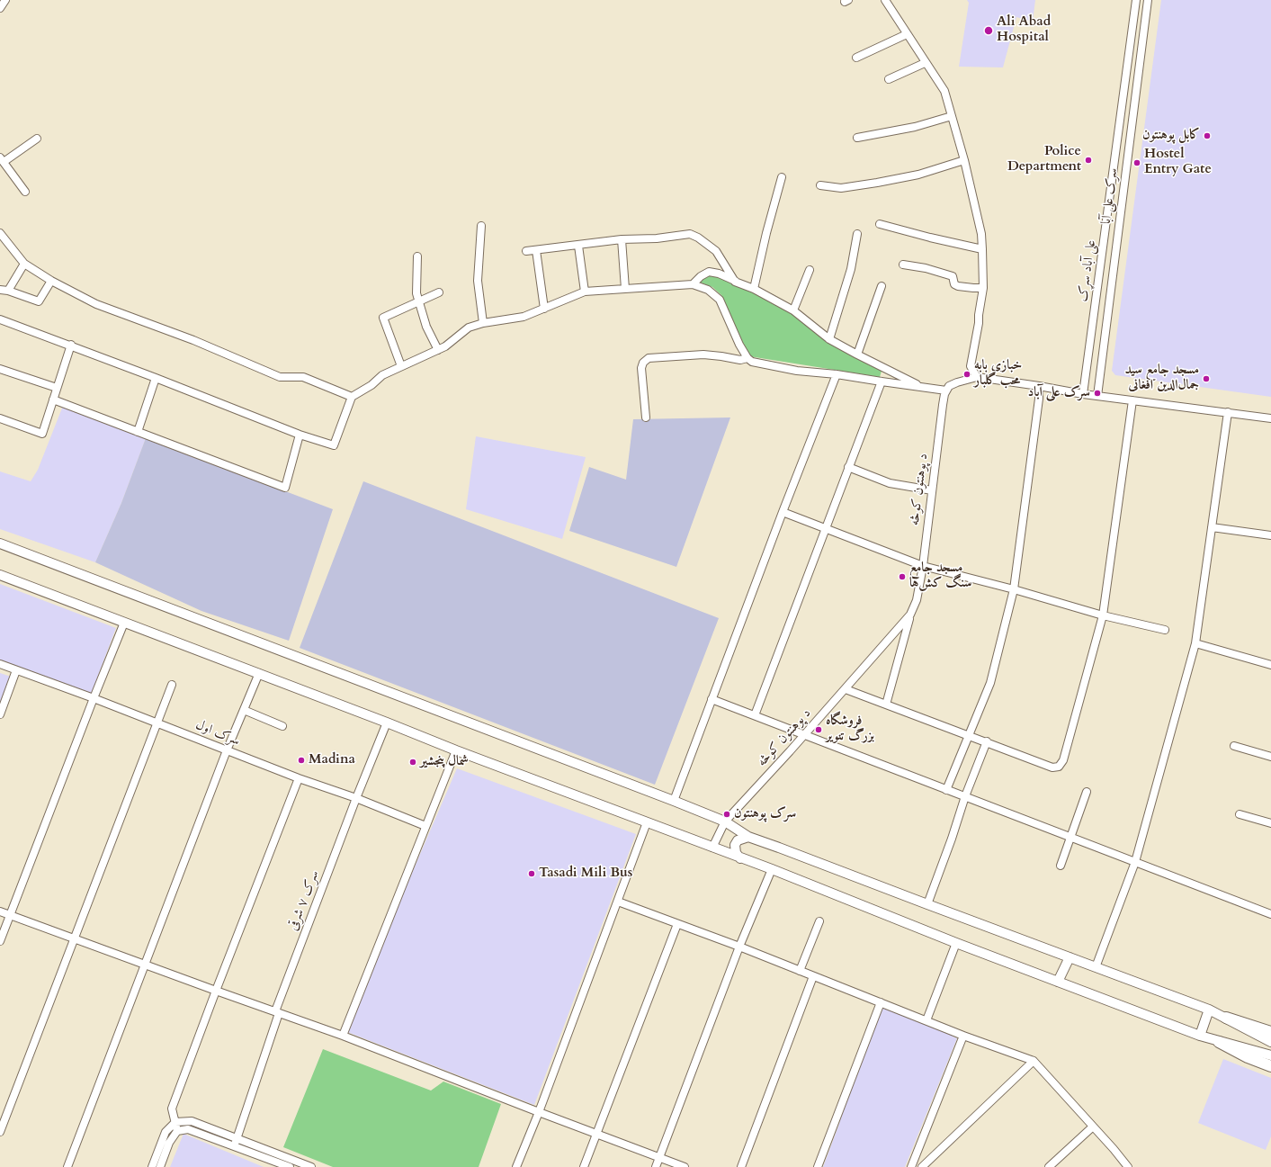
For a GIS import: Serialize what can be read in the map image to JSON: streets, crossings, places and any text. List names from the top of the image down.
{
  "streets": {
    "street": [
      "سرک علی آبا",
      "علی آباد سړک",
      "د پوهنتون کوڅه",
      "سرک‌ اول",
      "سرک ۷ شرقی"
    ]
  },
  "crossings": [
    ["سرک‌ اول", "سرک ۷ شرقی"]
  ],
  "places": [
    "Ali Abad Hospital",
    "کابل پوهنتون",
    "Police Department",
    "Hostel Entry Gate",
    "خبازی بابه محب گلبار",
    "مسجد جامع سید جمال‌الدین افغانی",
    "سرک علی آباد",
    "مسجد جامع سنگ کش‌ها",
    "فروشگاه بزرگ تنویر",
    "Madina",
    "شمال پنجشیر",
    "سرک پوهنتون",
    "Tasadi Mili Bus"
  ]
}
